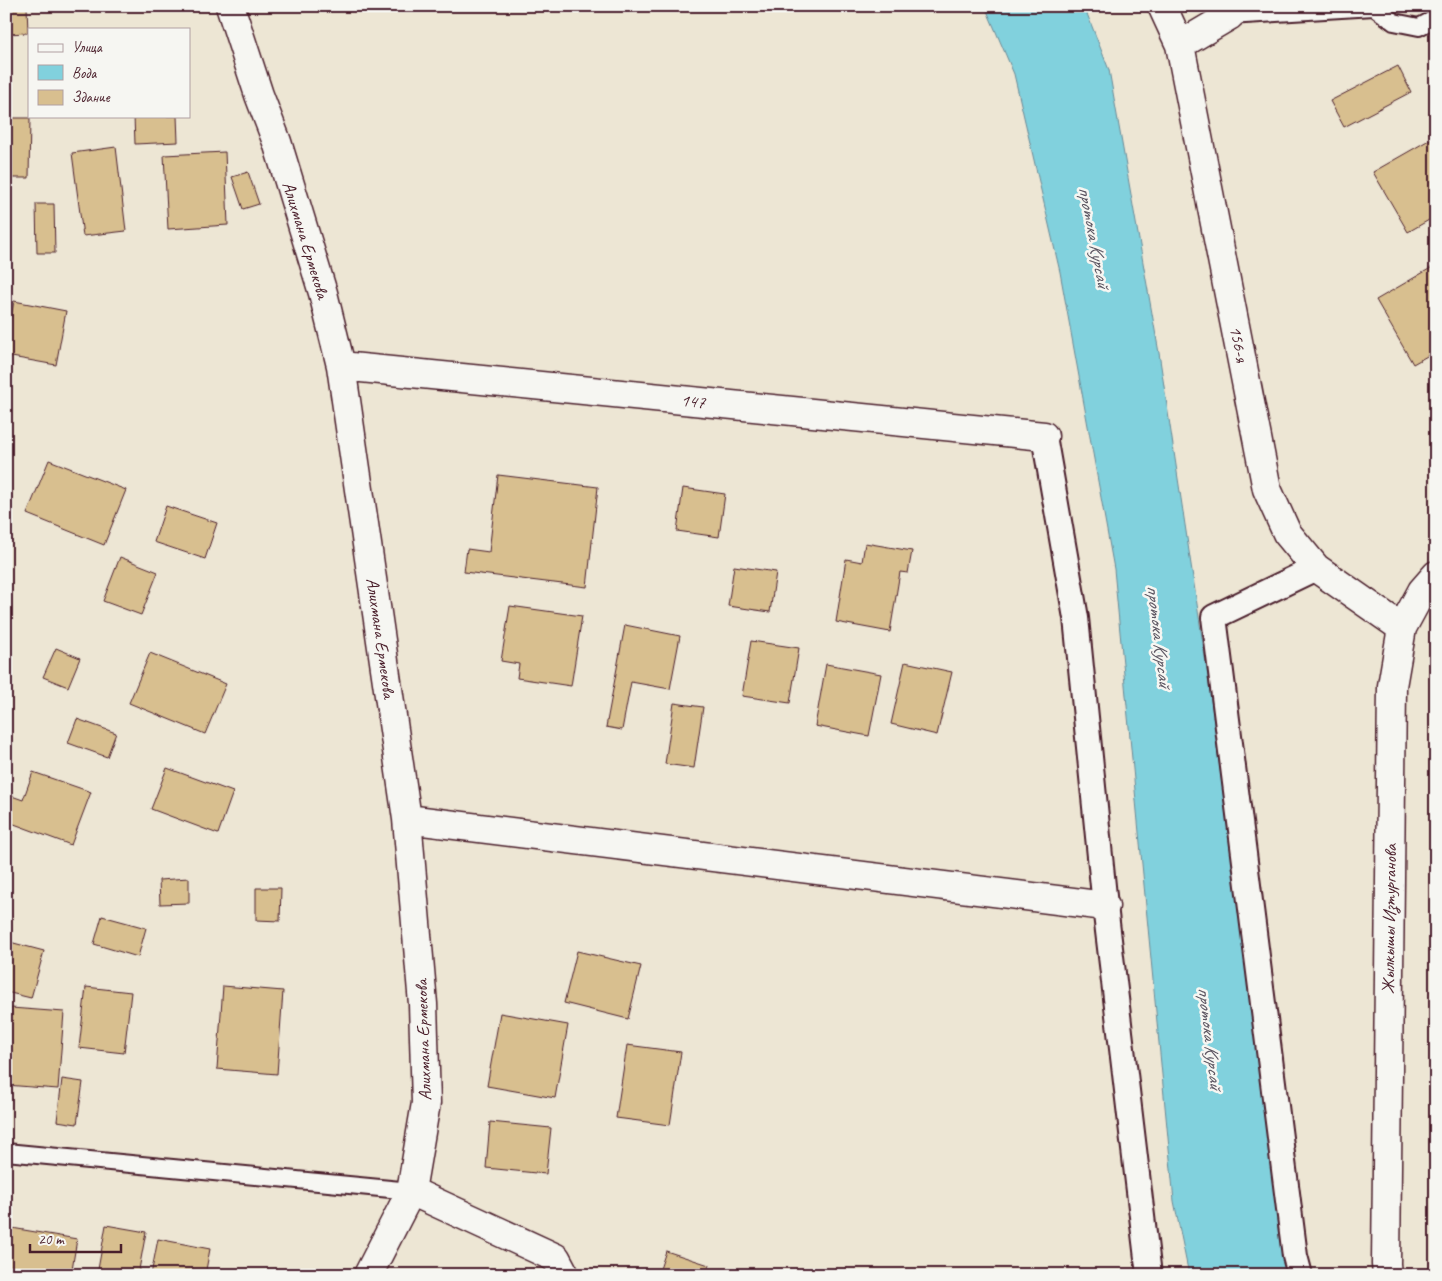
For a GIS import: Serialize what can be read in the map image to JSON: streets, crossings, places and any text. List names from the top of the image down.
{
  "streets": {
    "street": [
      "Алихмана Ермекова",
      "156-я",
      "147",
      "Жылкышы Изтурганова"
    ]
  },
  "crossings": [
    ["Алихмана Ермекова", "147"],
    ["156-я", "Жылкышы Изтурганова"]
  ],
  "water": ["протока Курсай"],
  "legend": ["Улица", "Вода", "Здание"],
  "scale_bar": "20 m"
}
